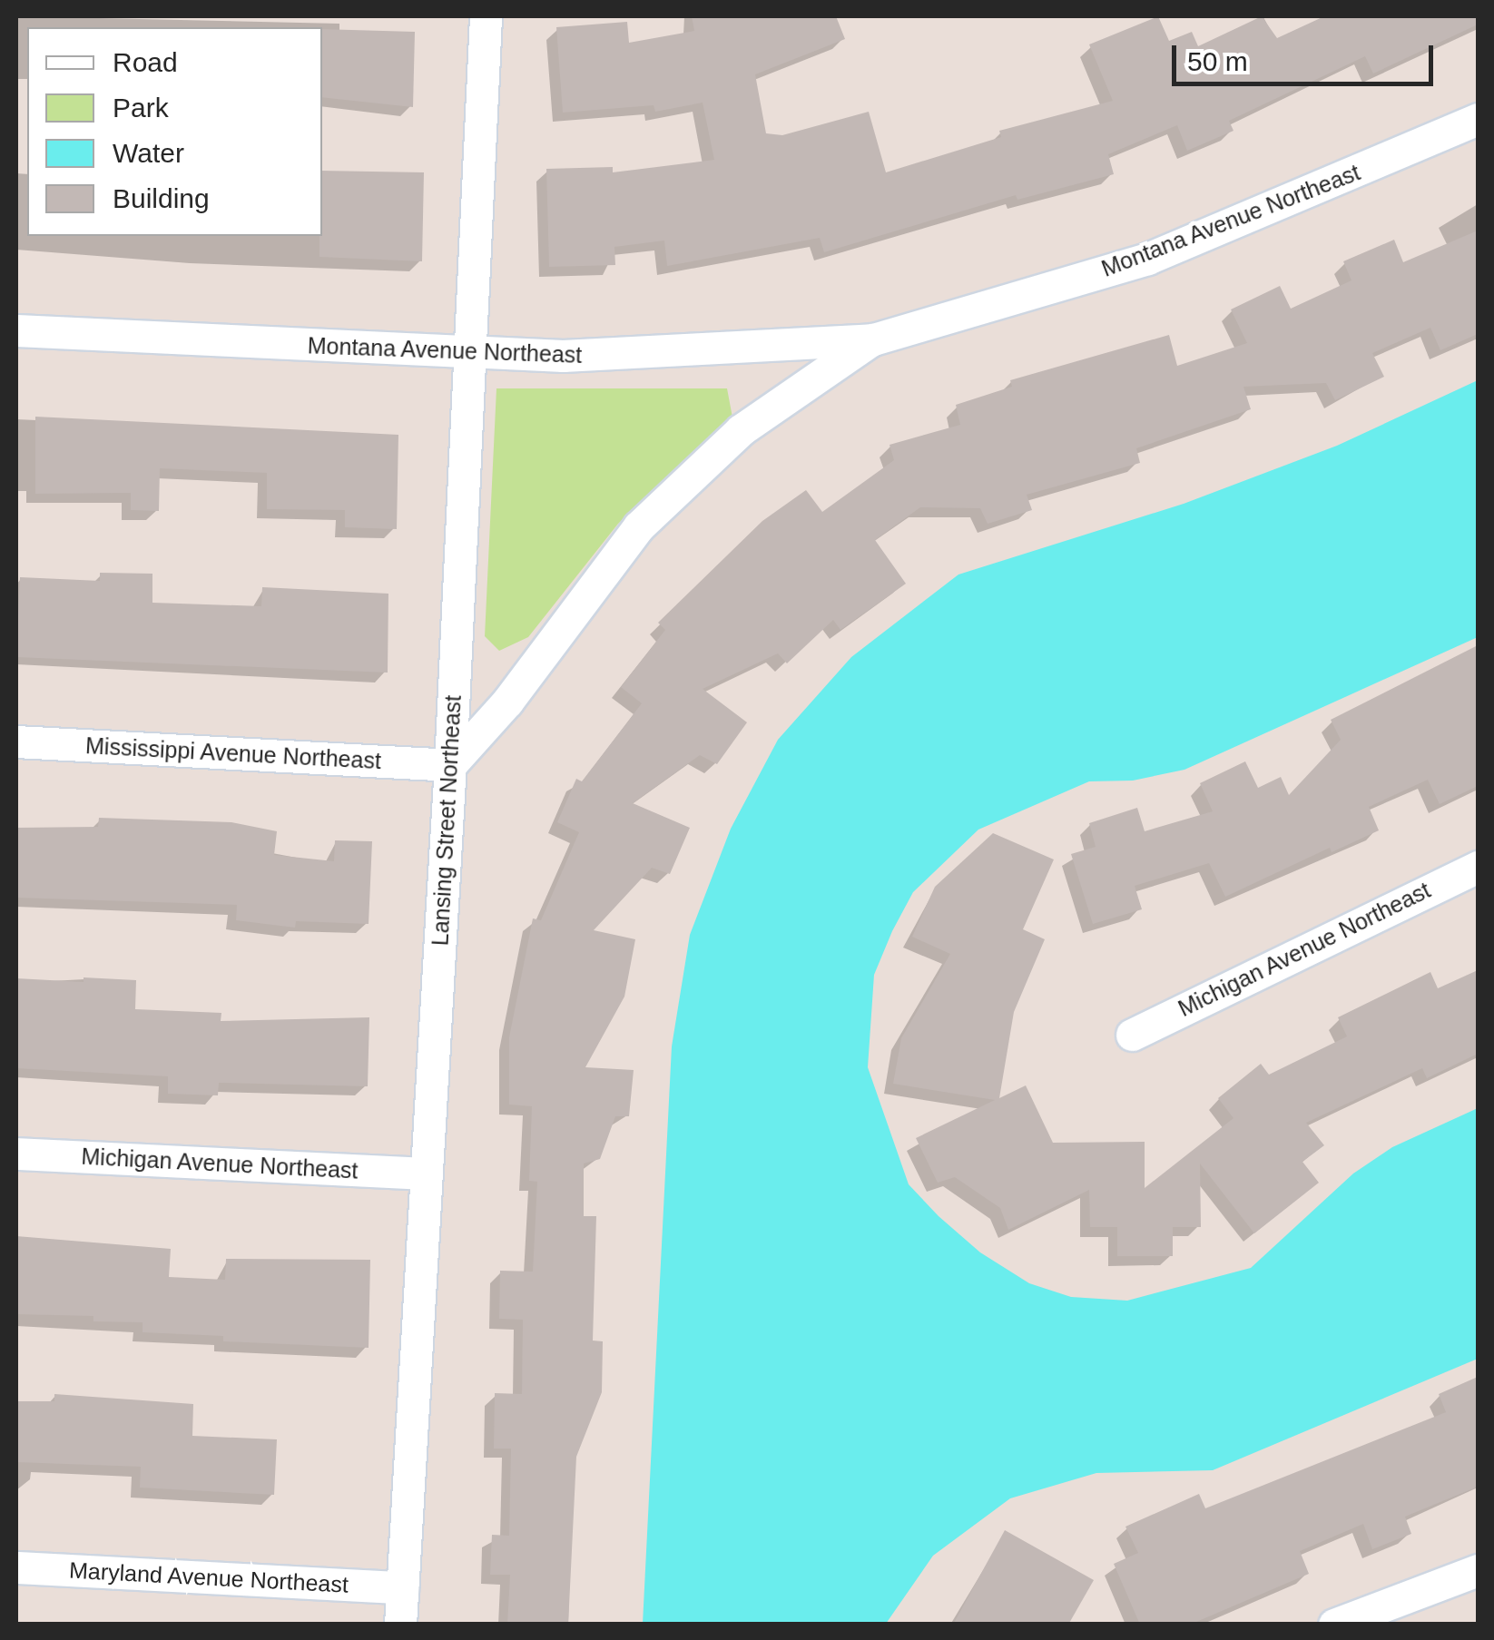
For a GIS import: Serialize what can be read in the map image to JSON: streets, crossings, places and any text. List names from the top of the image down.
{
  "streets": {
    "street": [
      "Montana Avenue Northeast",
      "Mississippi Avenue Northeast",
      "Lansing Street Northeast",
      "Michigan Avenue Northeast",
      "Maryland Avenue Northeast"
    ]
  },
  "crossings": [
    ["Montana Avenue Northeast", "Mississippi Avenue Northeast"],
    ["Montana Avenue Northeast", "Lansing Street Northeast"],
    ["Mississippi Avenue Northeast", "Lansing Street Northeast"],
    ["Lansing Street Northeast", "Michigan Avenue Northeast"],
    ["Lansing Street Northeast", "Maryland Avenue Northeast"]
  ],
  "legend": [
    "Road",
    "Park",
    "Water",
    "Building"
  ],
  "scale_bar": "50 m"
}
